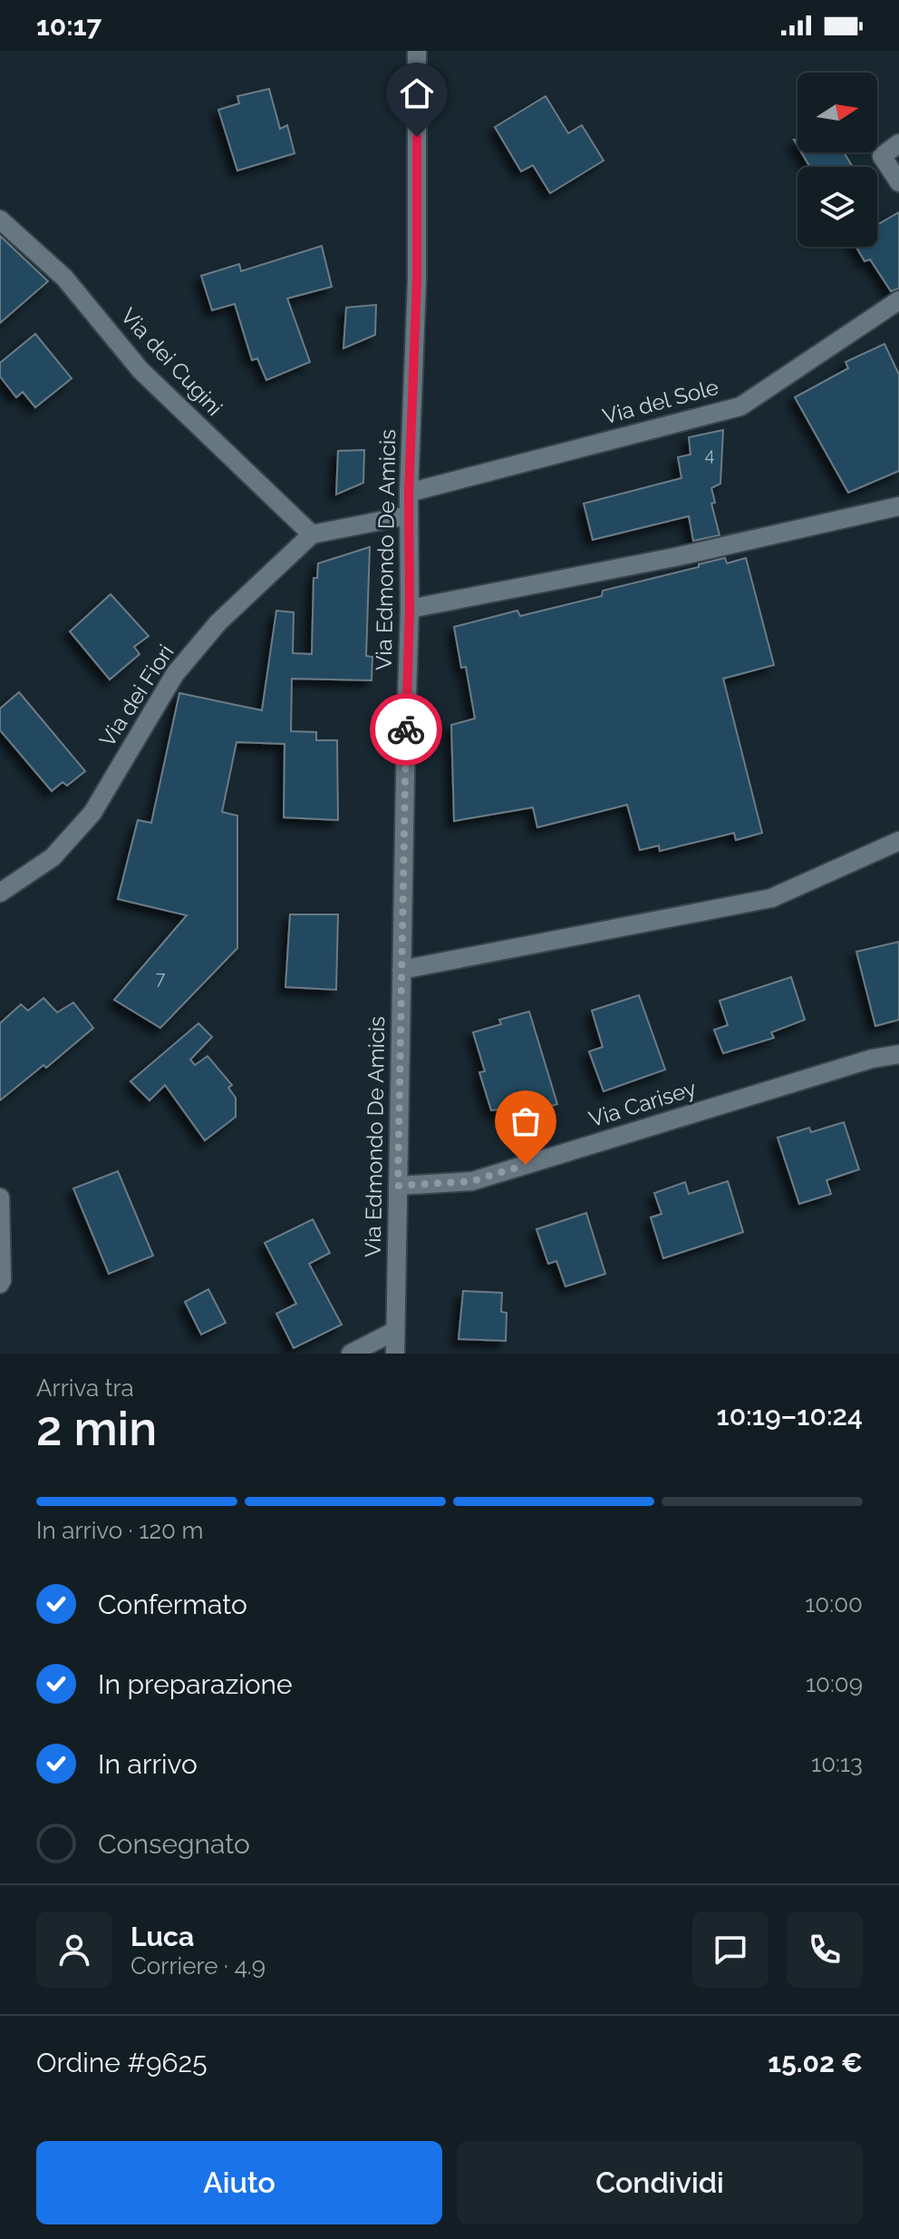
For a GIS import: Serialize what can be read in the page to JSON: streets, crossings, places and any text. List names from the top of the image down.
{
  "streets": {
    "street": [
      "Via dei Cugini",
      "Via del Sole",
      "Via Edmondo De Amicis",
      "Via dei Fiori",
      "Via Carisey"
    ]
  },
  "crossings": [
    ["Via dei Cugini", "Via dei Fiori"],
    ["Via del Sole", "Via Edmondo De Amicis"],
    ["Via Edmondo De Amicis", "Via Carisey"]
  ],
  "house_numbers": ["4", "7"],
  "north": "right",
  "page": {
    "status": "10:17",
    "heading": ["2 min", "Arriva tra", "10:19–10:24"],
    "panel": [
      "Luca",
      "Corriere · 4.9",
      "Ordine #9625",
      "15.02 €"
    ],
    "bar": "In arrivo · 120 m",
    "list": [
      ["Confermato", "10:00"],
      ["In preparazione", "10:09"],
      ["In arrivo", "10:13"],
      "Consegnato"
    ],
    "buttons": ["Aiuto", "Condividi"]
  }
}
